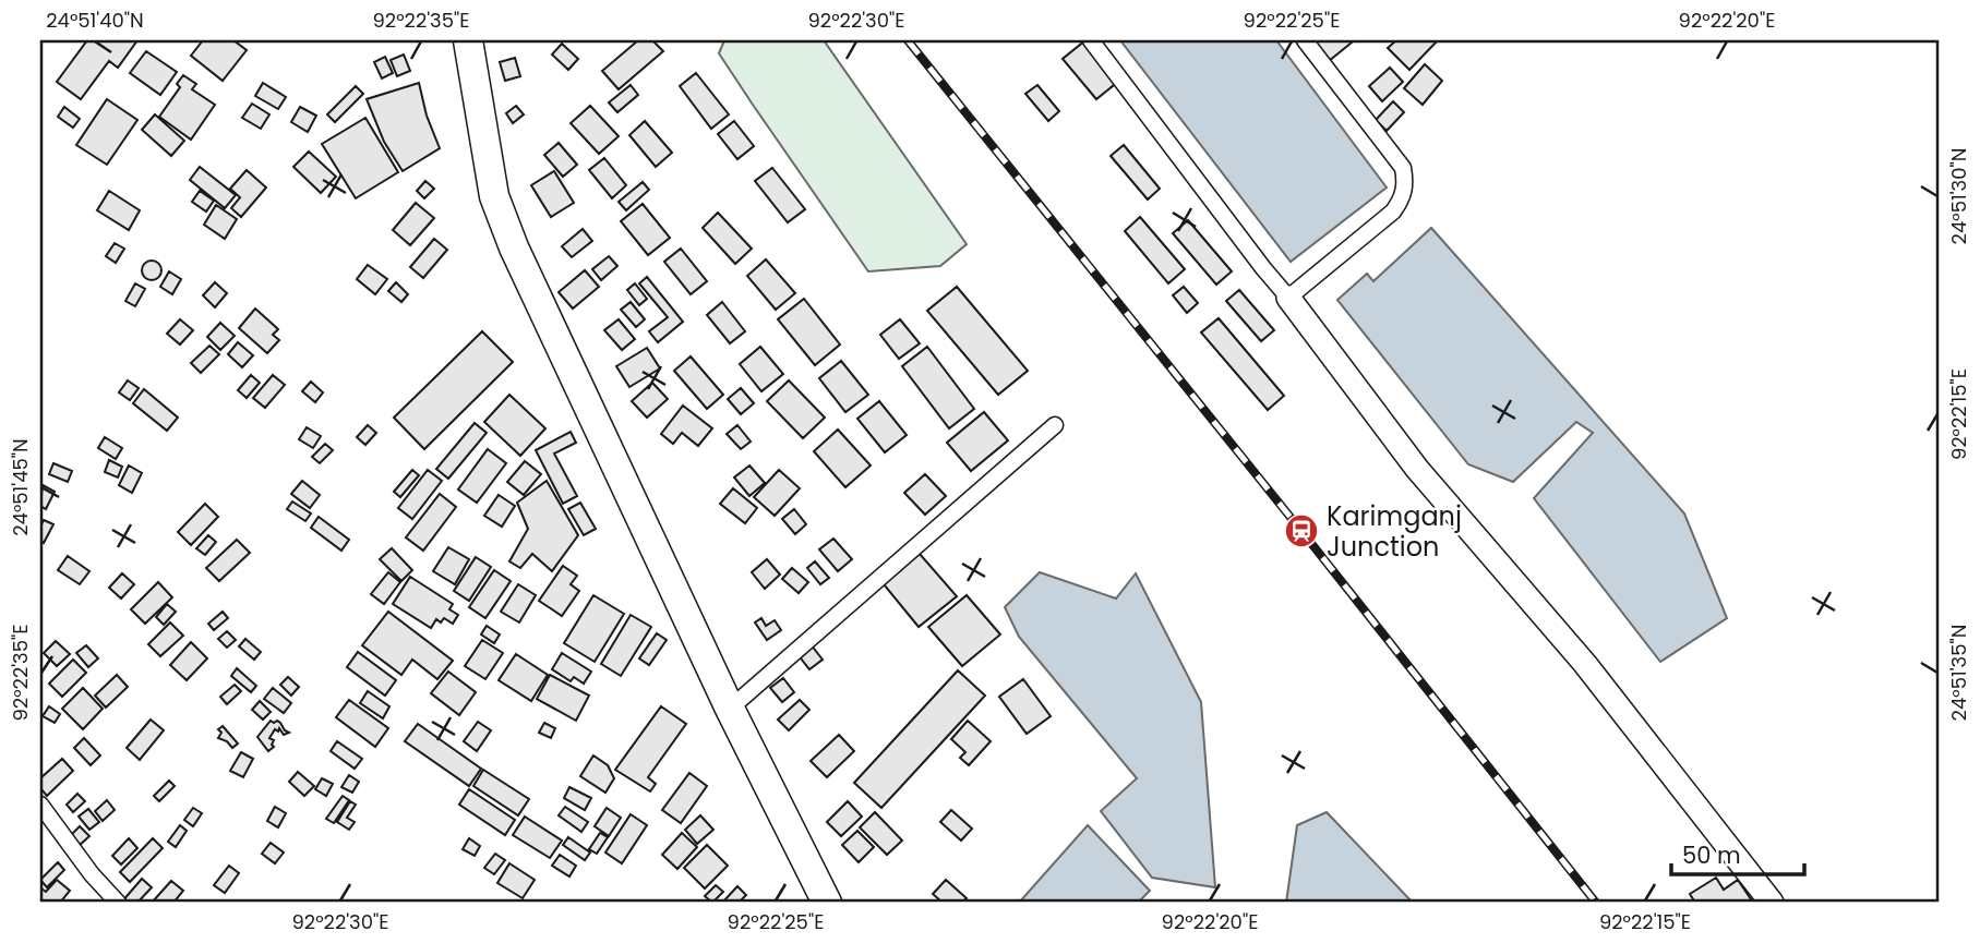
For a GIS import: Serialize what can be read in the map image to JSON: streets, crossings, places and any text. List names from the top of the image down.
{
  "places": {
    "station": ["Karimganj Junction"]
  },
  "scale_bar": "50 m",
  "coordinates": [
    "24°51'40\"N",
    "92°22'35\"E",
    "92°22'30\"E",
    "92°22'25\"E",
    "92°22'20\"E",
    "24°51'30\"N",
    "92°22'15\"E",
    "24°51'45\"N",
    "24°51'35\"N"
  ]
}
